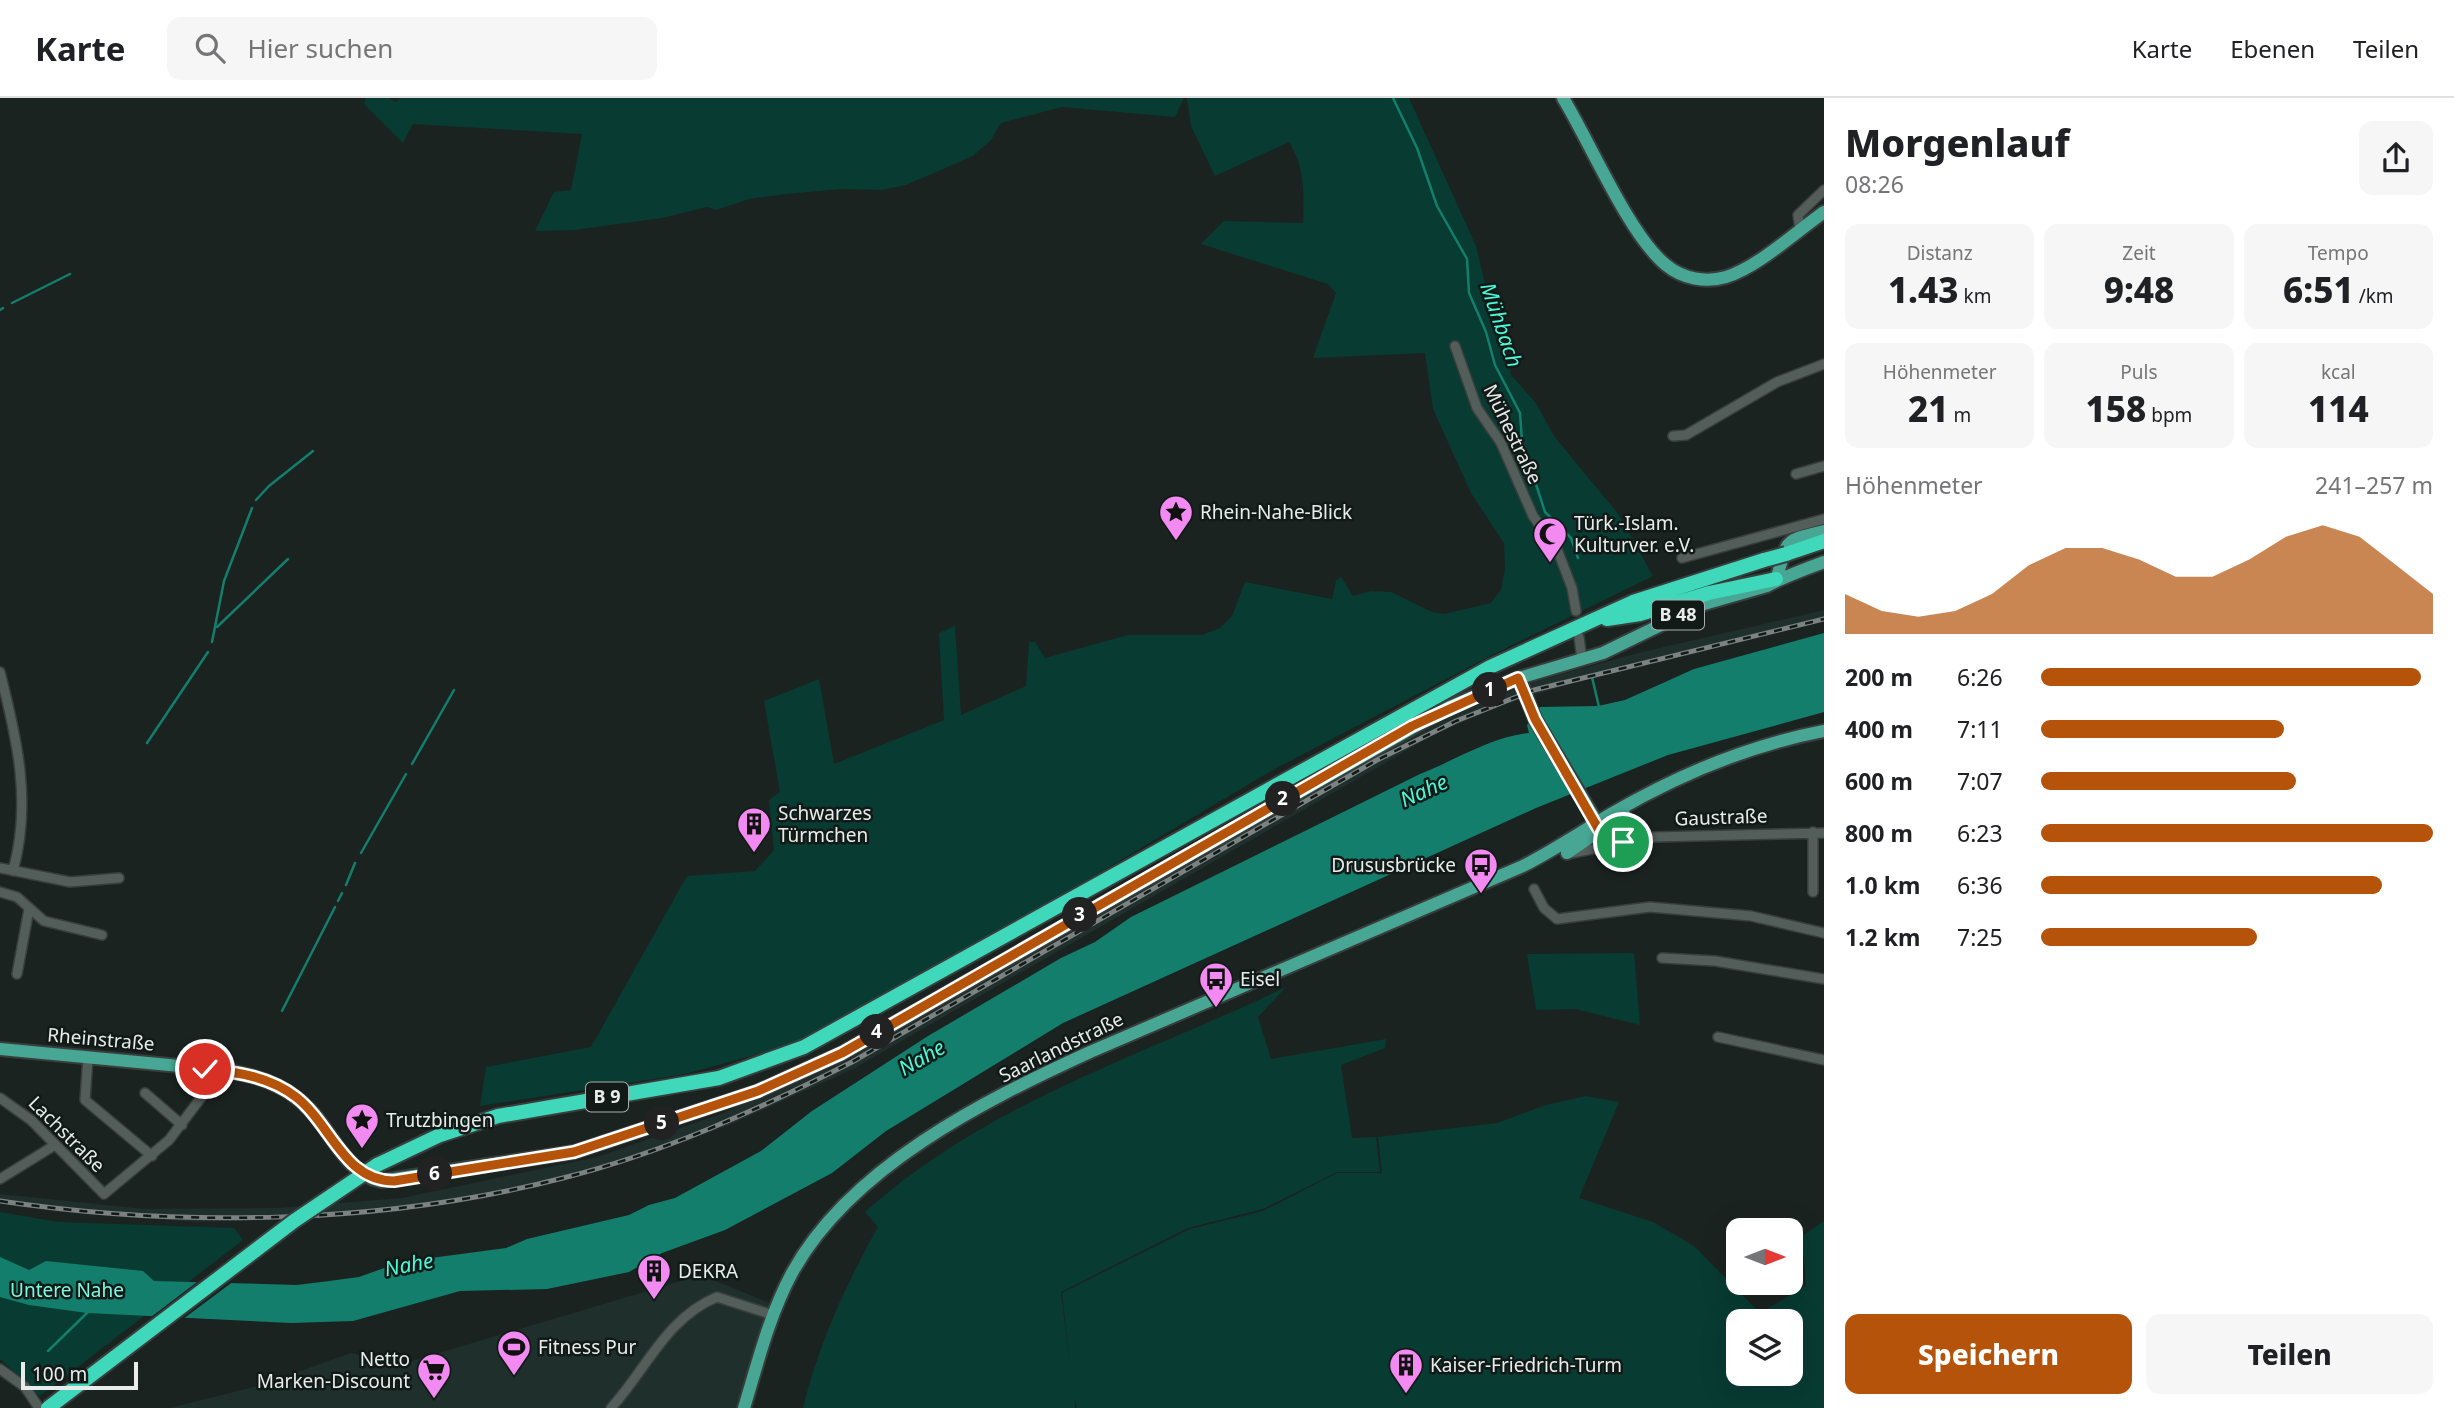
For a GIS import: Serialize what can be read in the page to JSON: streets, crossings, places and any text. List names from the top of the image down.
{
  "streets": {
    "highway": ["B 9"],
    "main road": ["B 48", "Rheinstraße", "Saarlandstraße"],
    "street": ["Mühestraße", "Gaustraße", "Lachstraße"]
  },
  "crossings": [
    ["B 48", "Rheinstraße"],
    ["Gaustraße", "Saarlandstraße"],
    ["Rheinstraße", "Lachstraße"]
  ],
  "water": ["Mühbach", "Nahe"],
  "parks": ["Untere Nahe"],
  "places": {
    "place": ["Rhein-Nahe-Blick", "Trutzbingen"],
    "mosque": ["Türk.-Islam. Kulturver. e.V."],
    "building": ["Schwarzes Türmchen", "DEKRA", "Kaiser-Friedrich-Turm"],
    "bus stop": ["Drususbrücke", "Eisel"],
    "sports": ["Fitness Pur"],
    "supermarket": ["Netto Marken-Discount"]
  },
  "scale_bar": "100 m",
  "north": "right",
  "page": {
    "header": "Karte",
    "search": "Hier suchen",
    "nav": ["Karte", "Ebenen", "Teilen"],
    "heading": ["Morgenlauf", "08:26"],
    "stats": [
      ["Distanz", "1.43 km"],
      ["Zeit", "9:48"],
      ["Tempo", "6:51 /km"],
      ["Höhenmeter", "21 m"],
      ["Puls", "158 bpm"],
      ["kcal", "114"]
    ],
    "chart": ["Höhenmeter", "241–257 m"],
    "list": [
      {
        "name": "200 m",
        "note": "6:26"
      },
      {
        "name": "400 m",
        "note": "7:11"
      },
      {
        "name": "600 m",
        "note": "7:07"
      },
      {
        "name": "800 m",
        "note": "6:23"
      },
      {
        "name": "1.0 km",
        "note": "6:36"
      },
      {
        "name": "1.2 km",
        "note": "7:25"
      }
    ],
    "pins": [
      "1",
      "2",
      "3",
      "4",
      "5",
      "6"
    ],
    "buttons": ["Speichern", "Teilen"],
    "scale": "100 m"
  }
}
